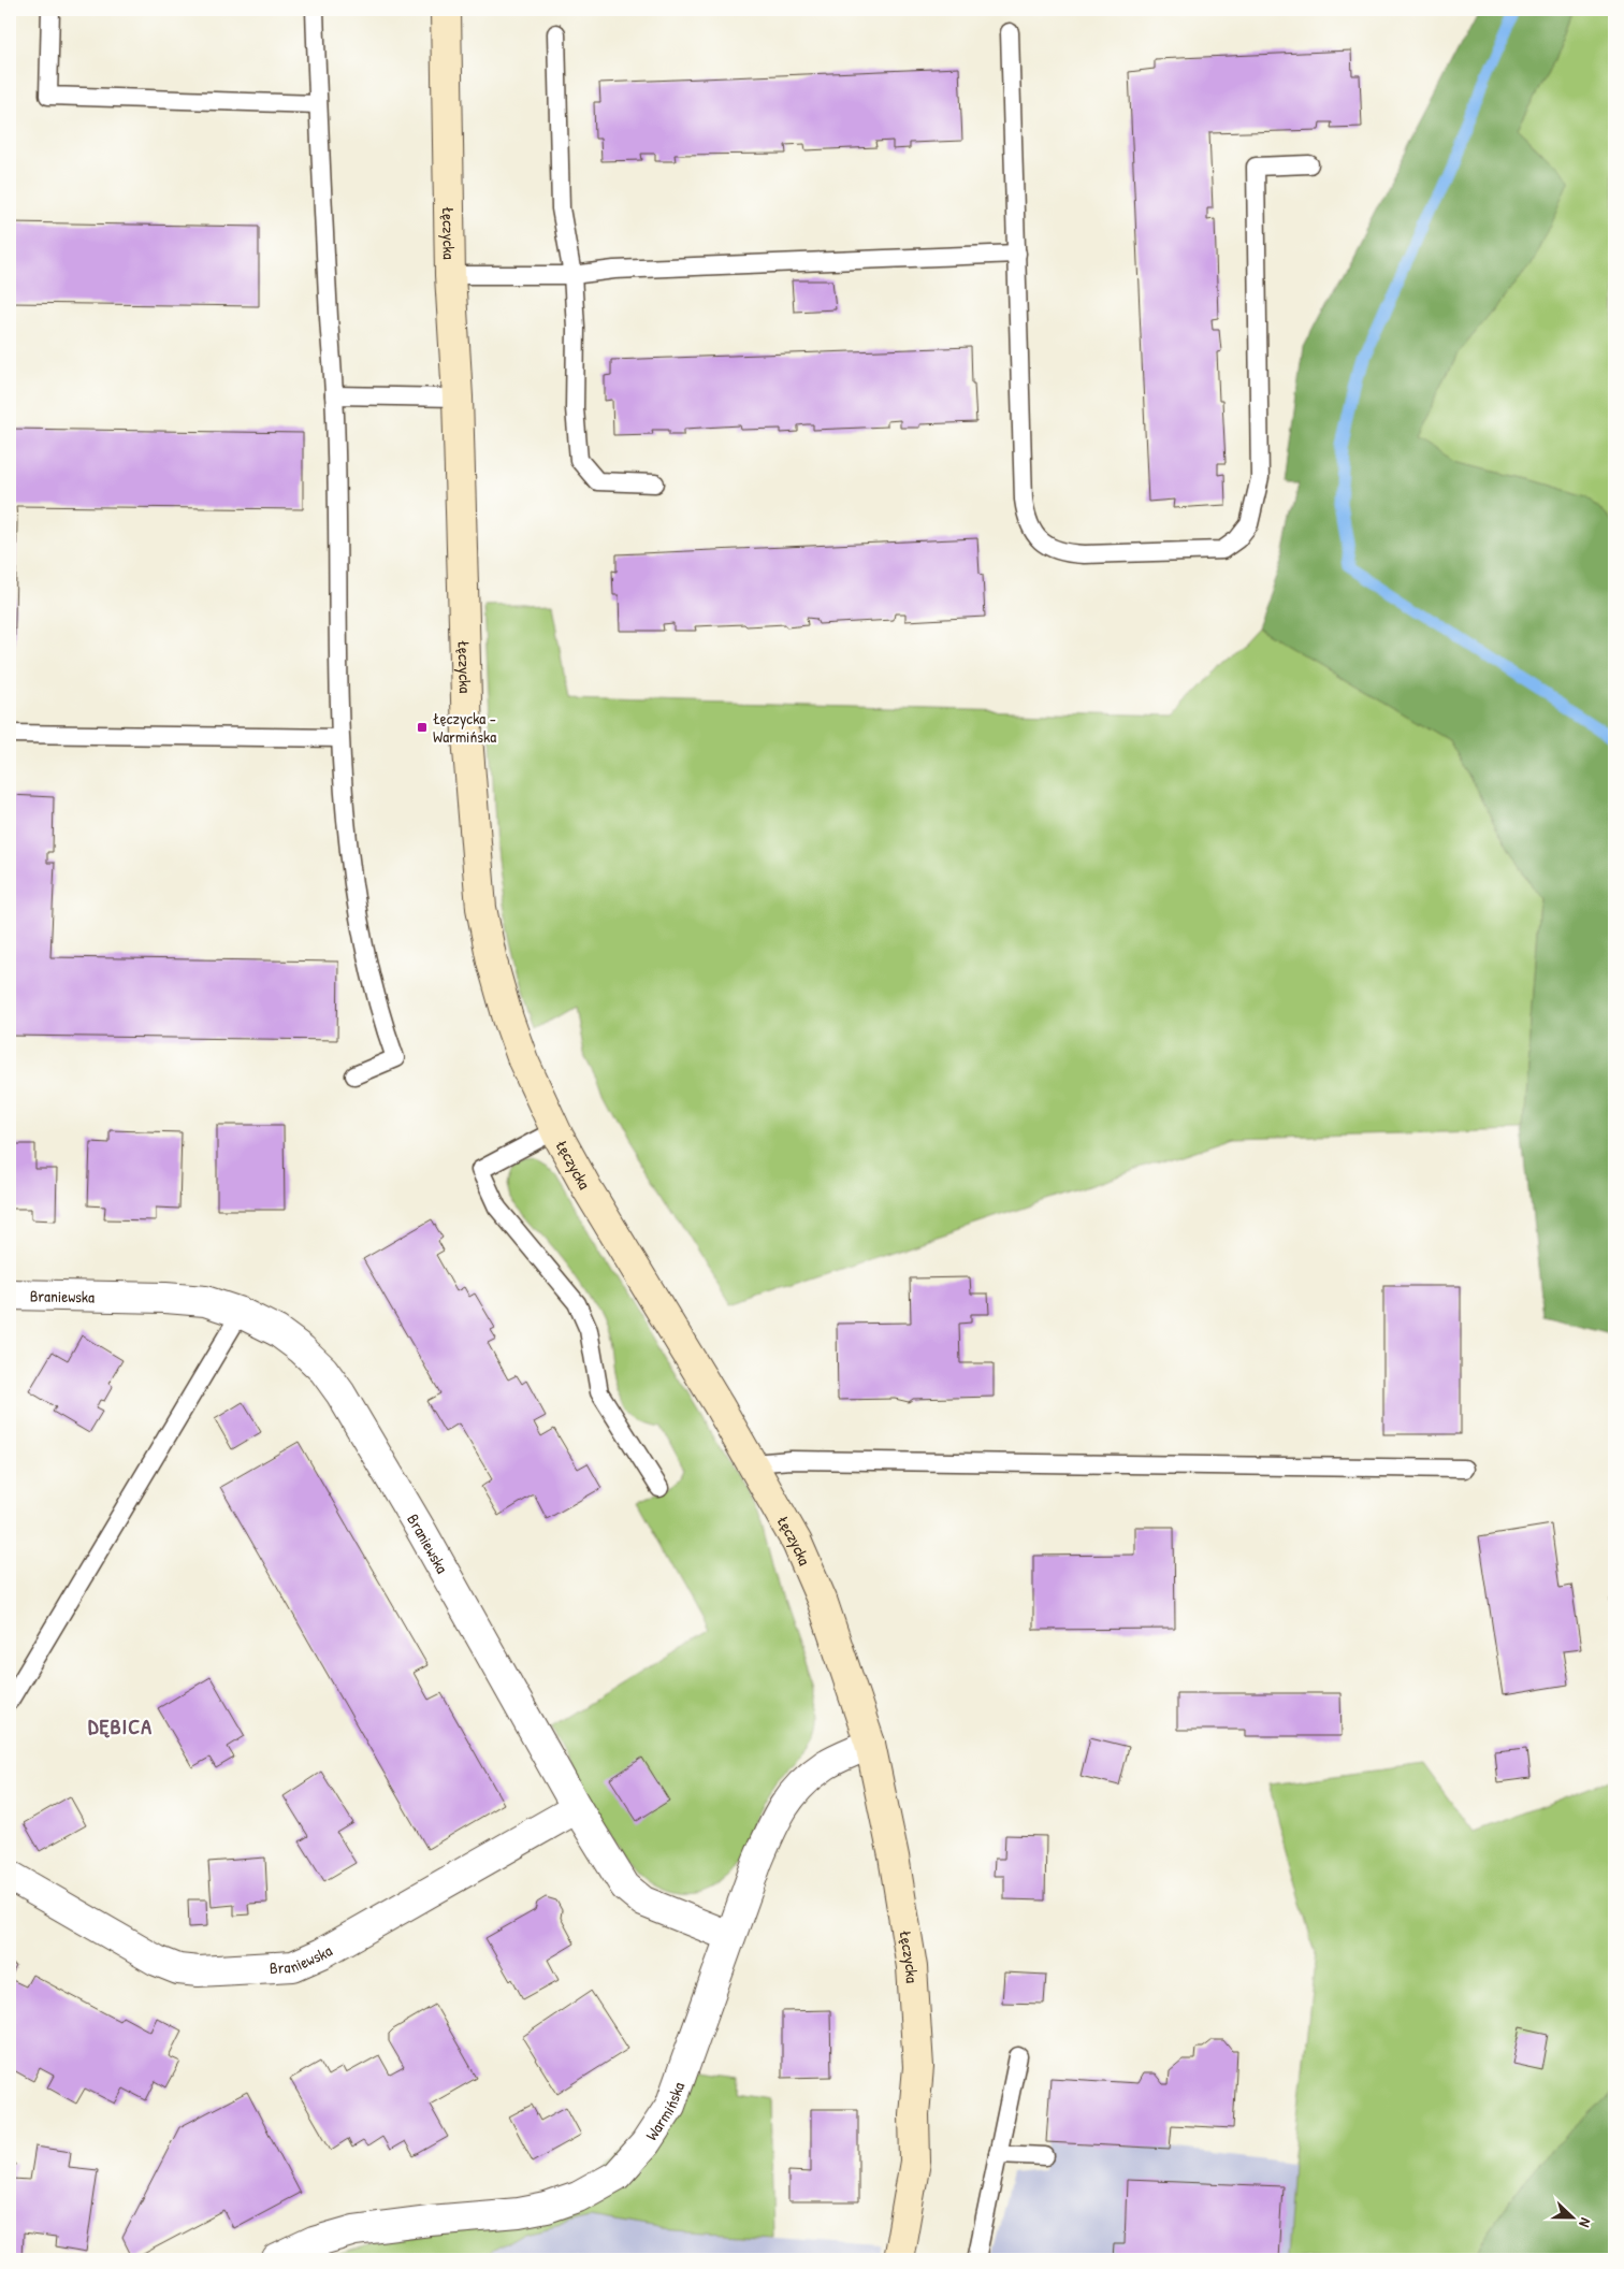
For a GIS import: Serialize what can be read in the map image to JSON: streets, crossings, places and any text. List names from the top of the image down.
{
  "streets": {
    "main road": ["Łęczycka"],
    "street": ["Braniewska", "Warmińska"]
  },
  "crossings": [
    ["Łęczycka", "Warmińska"],
    ["Braniewska", "Warmińska"]
  ],
  "districts": ["DĘBICA"],
  "places": {
    "transit": ["Łęczycka - Warmińska"]
  },
  "north": "right"
}
